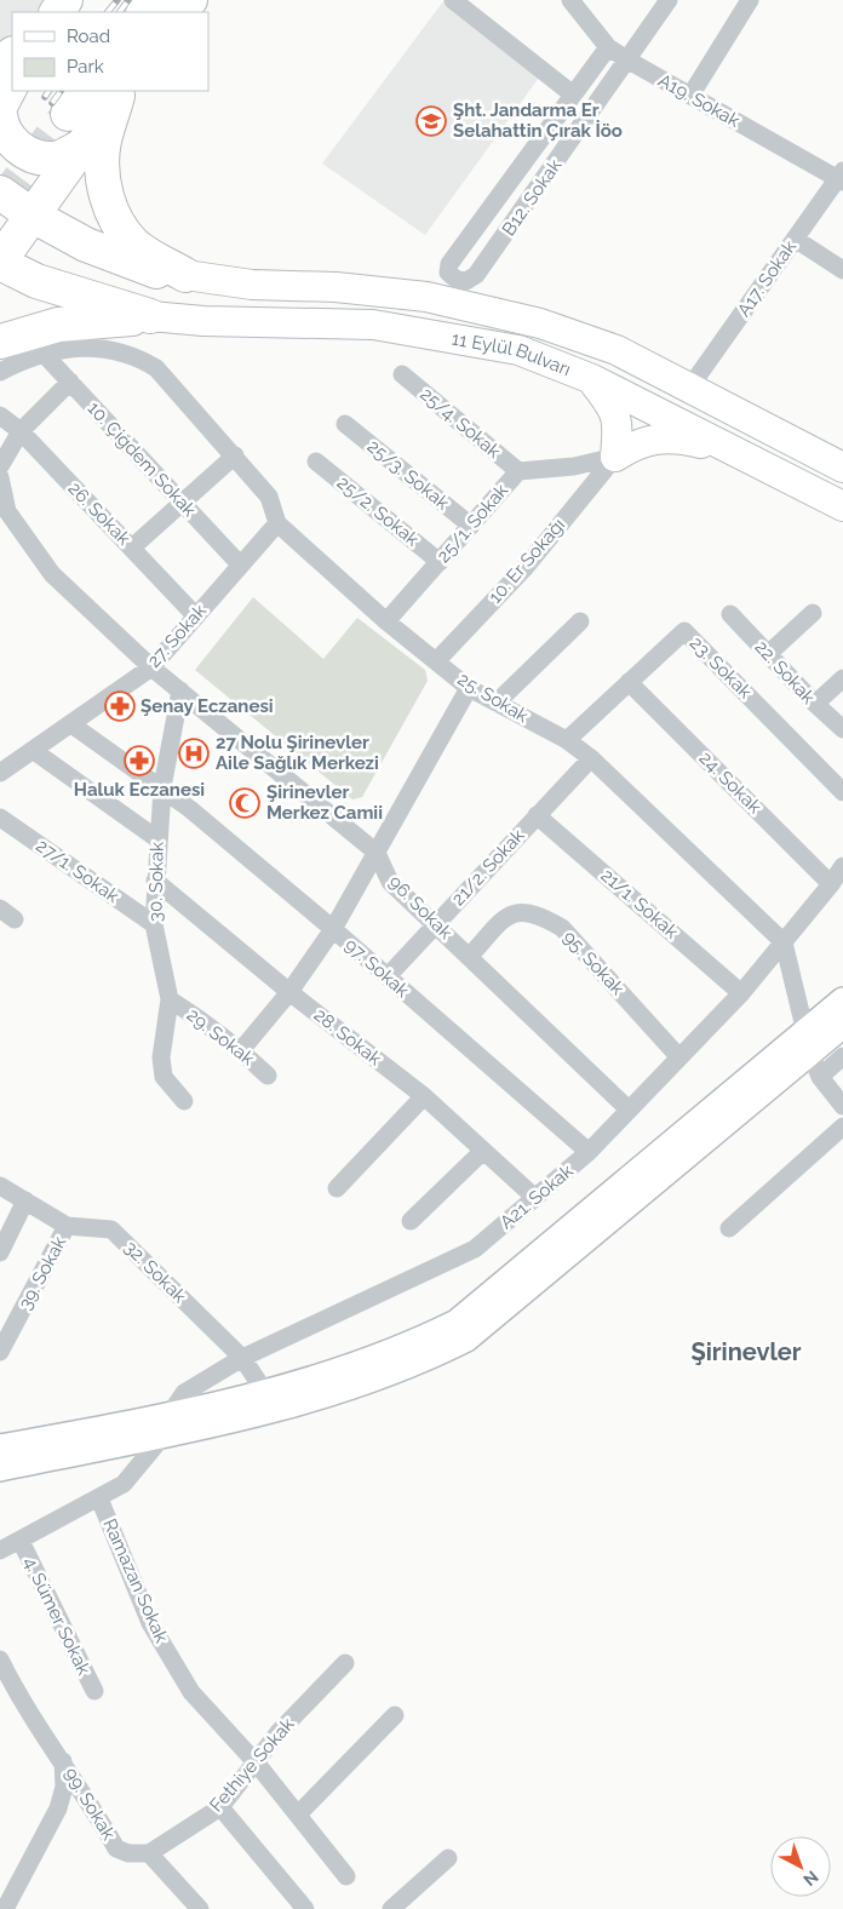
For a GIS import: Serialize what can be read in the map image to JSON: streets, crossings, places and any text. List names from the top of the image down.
{
  "streets": {
    "main road": ["11 Eylül Bulvarı"],
    "street": [
      "A19. Sokak",
      "B12. Sokak",
      "A17. Sokak",
      "25/4. Sokak",
      "10. Çiğdem Sokak",
      "25/3. Sokak",
      "25/2. Sokak",
      "26. Sokak",
      "25/1. Sokak",
      "10. Er Sokağı",
      "27. Sokak",
      "23. Sokak",
      "22. Sokak",
      "25. Sokak",
      "24. Sokak",
      "21/2. Sokak",
      "27/1. Sokak",
      "30. Sokak",
      "21/1. Sokak",
      "96. Sokak",
      "95. Sokak",
      "97. Sokak",
      "29. Sokak",
      "28. Sokak",
      "A21. Sokak",
      "32. Sokak",
      "39. Sokak",
      "Ramazan Sokak",
      "4. Sümer Sokak",
      "Fethiye Sokak",
      "99. Sokak"
    ]
  },
  "crossings": [
    ["A19. Sokak", "B12. Sokak"],
    ["A19. Sokak", "A17. Sokak"],
    ["A17. Sokak", "11 Eylül Bulvarı"],
    ["25/4. Sokak", "25/1. Sokak"],
    ["10. Çiğdem Sokak", "27. Sokak"],
    ["10. Çiğdem Sokak", "25. Sokak"],
    ["25/3. Sokak", "25/1. Sokak"],
    ["25/2. Sokak", "25/1. Sokak"],
    ["26. Sokak", "27. Sokak"],
    ["25/1. Sokak", "10. Er Sokağı"],
    ["25/1. Sokak", "25. Sokak"],
    ["10. Er Sokağı", "25. Sokak"],
    ["27. Sokak", "25. Sokak"],
    ["27. Sokak", "96. Sokak"],
    ["27. Sokak", "97. Sokak"],
    ["23. Sokak", "25. Sokak"],
    ["23. Sokak", "24. Sokak"],
    ["25. Sokak", "21/2. Sokak"],
    ["25. Sokak", "A21. Sokak"],
    ["24. Sokak", "A21. Sokak"],
    ["21/2. Sokak", "21/1. Sokak"],
    ["21/2. Sokak", "96. Sokak"],
    ["21/2. Sokak", "97. Sokak"],
    ["27/1. Sokak", "30. Sokak"],
    ["30. Sokak", "96. Sokak"],
    ["30. Sokak", "97. Sokak"],
    ["30. Sokak", "29. Sokak"],
    ["30. Sokak", "28. Sokak"],
    ["21/1. Sokak", "A21. Sokak"],
    ["96. Sokak", "95. Sokak"],
    ["96. Sokak", "A21. Sokak"],
    ["95. Sokak", "A21. Sokak"],
    ["97. Sokak", "A21. Sokak"],
    ["28. Sokak", "A21. Sokak"],
    ["A21. Sokak", "32. Sokak"],
    ["A21. Sokak", "Ramazan Sokak"],
    ["A21. Sokak", "4. Sümer Sokak"],
    ["32. Sokak", "39. Sokak"],
    ["Ramazan Sokak", "Fethiye Sokak"],
    ["Fethiye Sokak", "99. Sokak"]
  ],
  "districts": ["Şirinevler"],
  "places": {
    "school or university": ["Şht. Jandarma Er Selahattin Çırak İöo"],
    "pharmacy": ["Şenay Eczanesi", "Haluk Eczanesi"],
    "hospital": ["27 Nolu Şirinevler Aile Sağlık Merkezi"],
    "mosque": ["Şirinevler Merkez Camii"]
  },
  "legend": ["Road", "Park"],
  "north": "bottom right"
}
